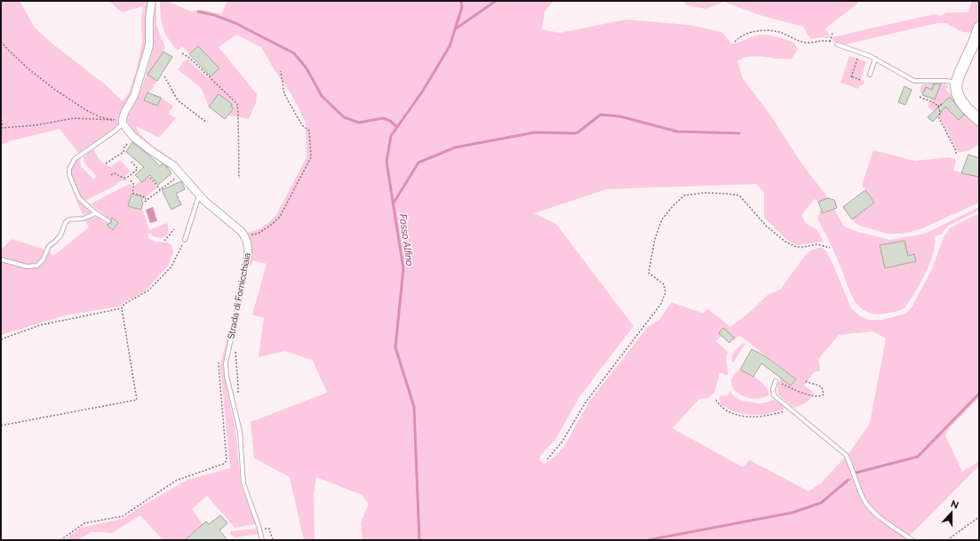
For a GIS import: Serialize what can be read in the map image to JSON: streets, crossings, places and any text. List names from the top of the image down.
{
  "streets": {
    "street": ["Strada di Fornicchiaia"]
  },
  "water": ["Fosso Alfino"],
  "north": "top"
}
